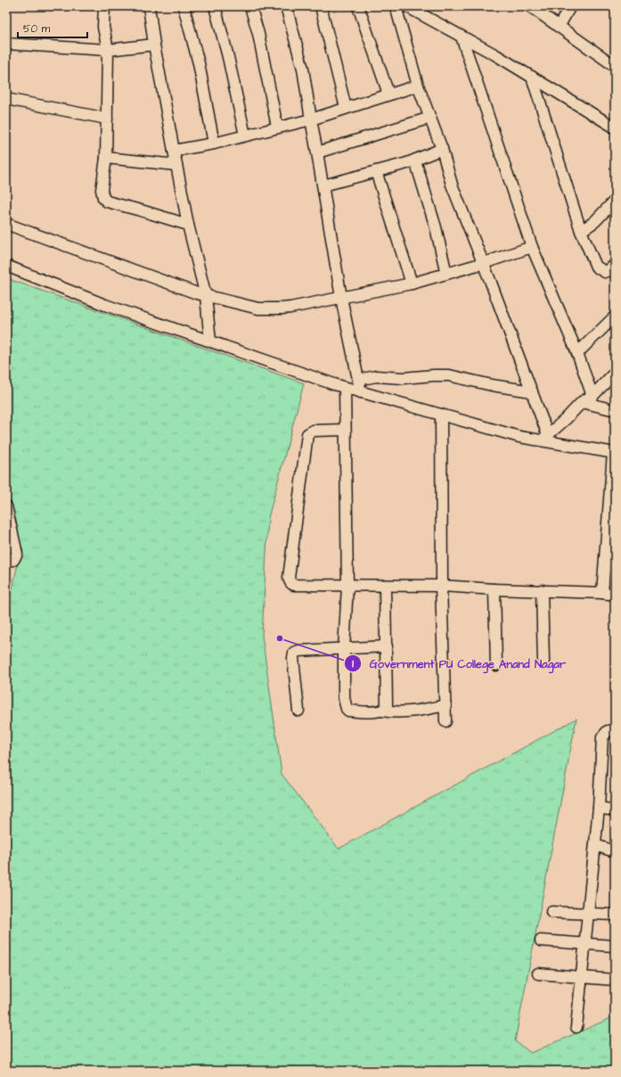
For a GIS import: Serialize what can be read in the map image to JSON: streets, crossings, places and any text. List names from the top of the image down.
{
  "places": ["Government PU College Anand Nagar"],
  "scale_bar": "50 m"
}
